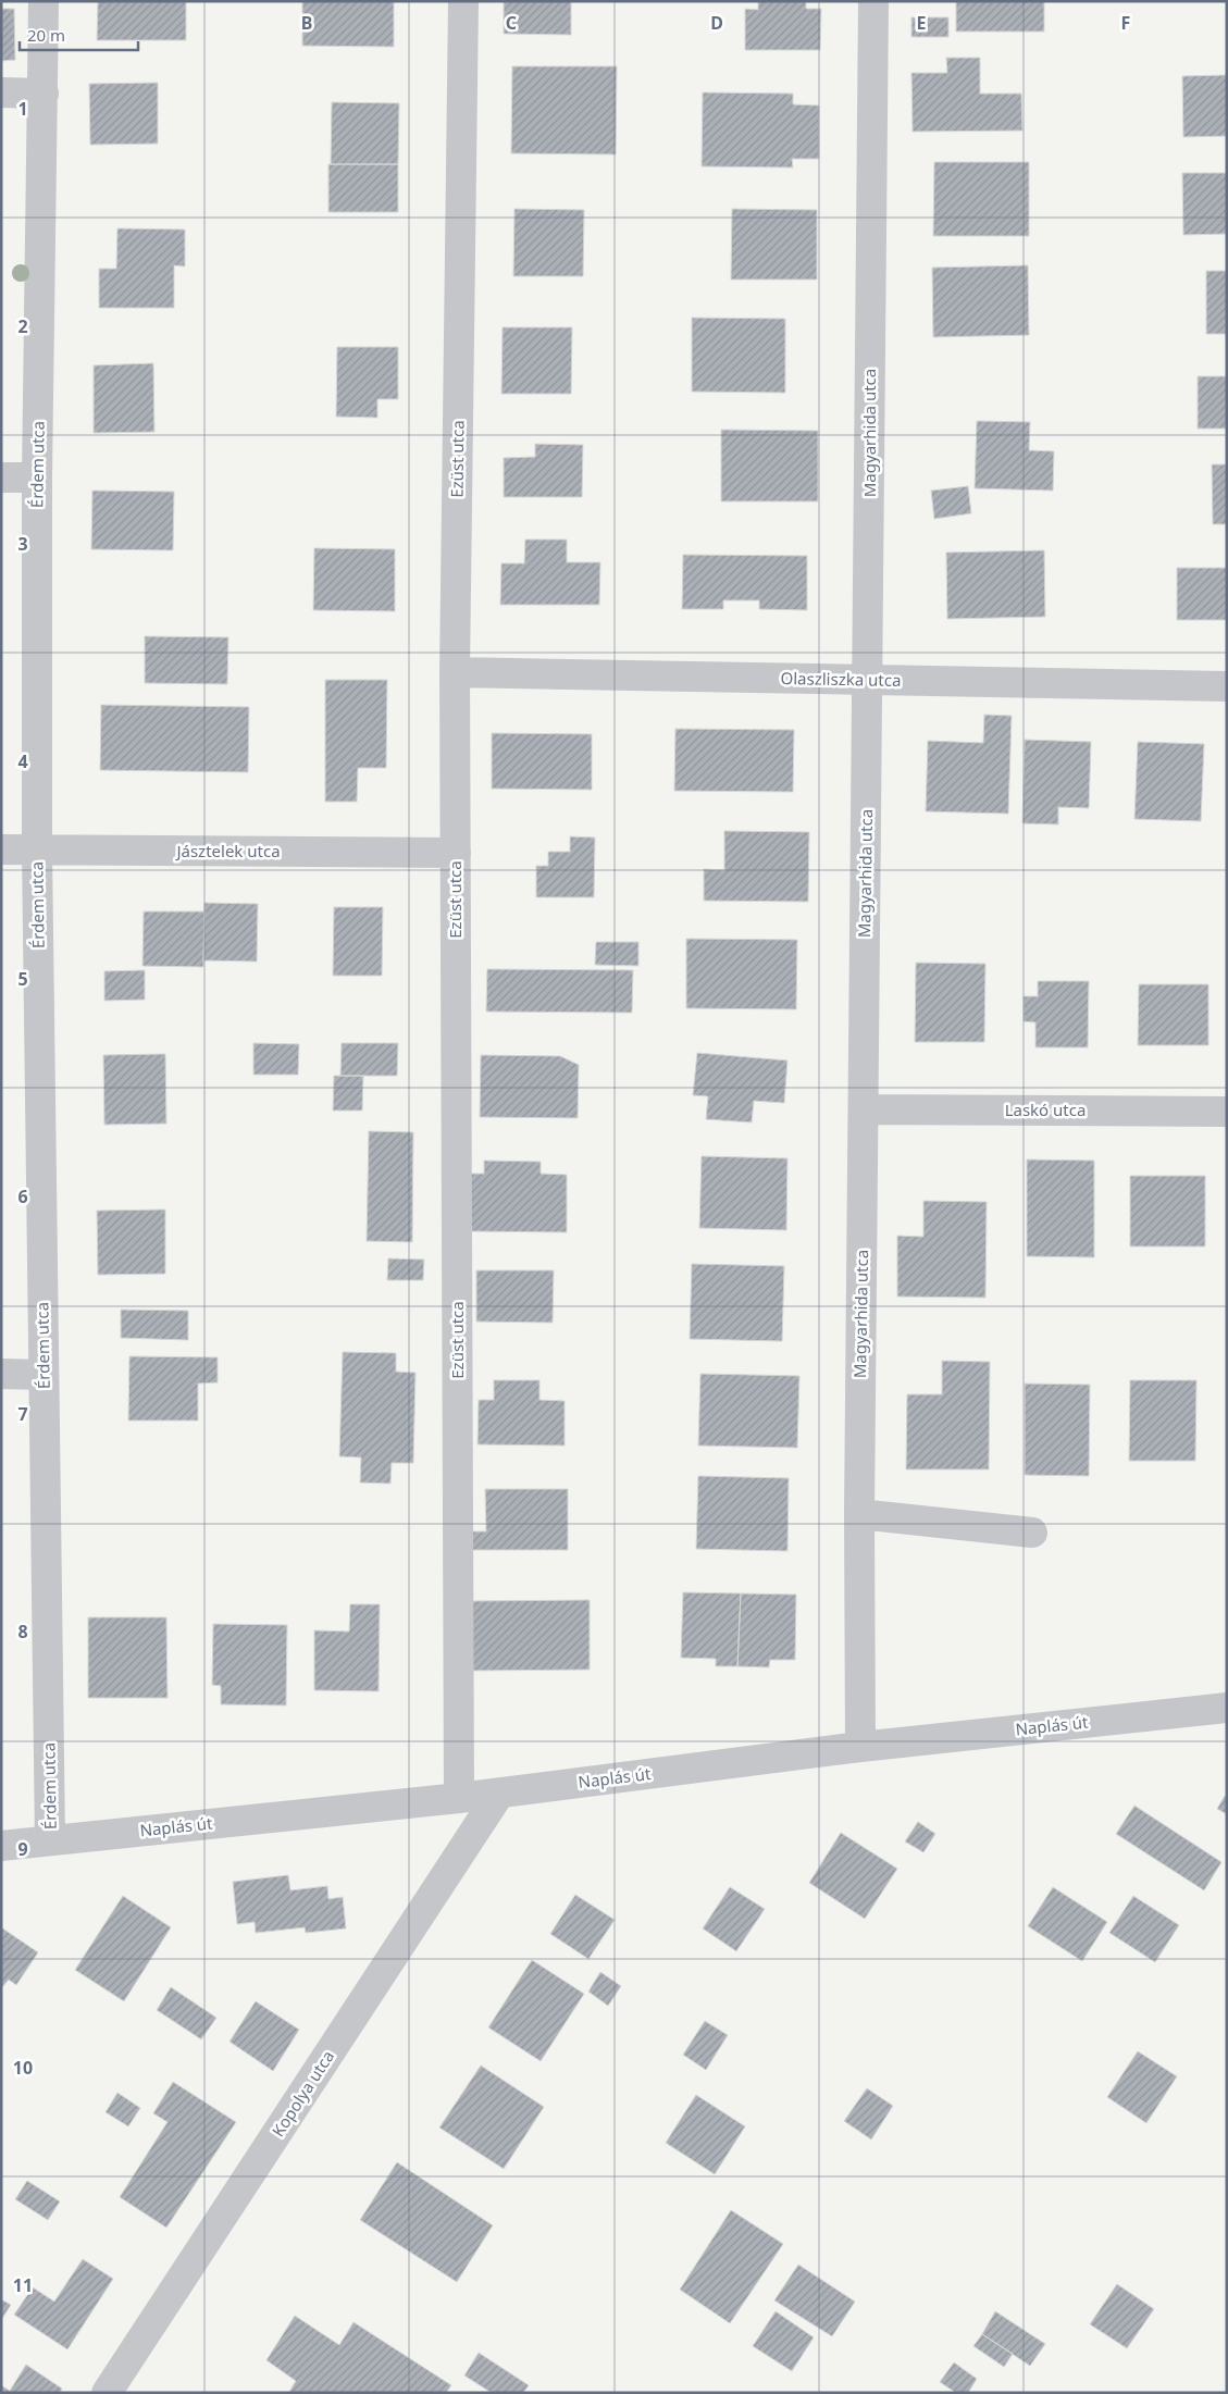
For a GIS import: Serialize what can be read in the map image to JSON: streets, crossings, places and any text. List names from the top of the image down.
{
  "streets": {
    "street": [
      "Magyarhida utca",
      "Ezüst utca",
      "Érdem utca",
      "Olaszliszka utca",
      "Jásztelek utca",
      "Laskó utca",
      "Naplás út",
      "Kopolya utca"
    ]
  },
  "crossings": [
    ["Magyarhida utca", "Olaszliszka utca"],
    ["Magyarhida utca", "Laskó utca"],
    ["Magyarhida utca", "Naplás út"],
    ["Ezüst utca", "Olaszliszka utca"],
    ["Ezüst utca", "Jásztelek utca"],
    ["Ezüst utca", "Naplás út"],
    ["Érdem utca", "Jásztelek utca"],
    ["Érdem utca", "Naplás út"],
    ["Naplás út", "Kopolya utca"]
  ],
  "scale_bar": "20 m",
  "grid": {
    "columns": [
      "B",
      "C",
      "D",
      "E",
      "F"
    ],
    "rows": [
      "1",
      "2",
      "3",
      "4",
      "5",
      "6",
      "7",
      "8",
      "9",
      "10",
      "11"
    ]
  }
}
